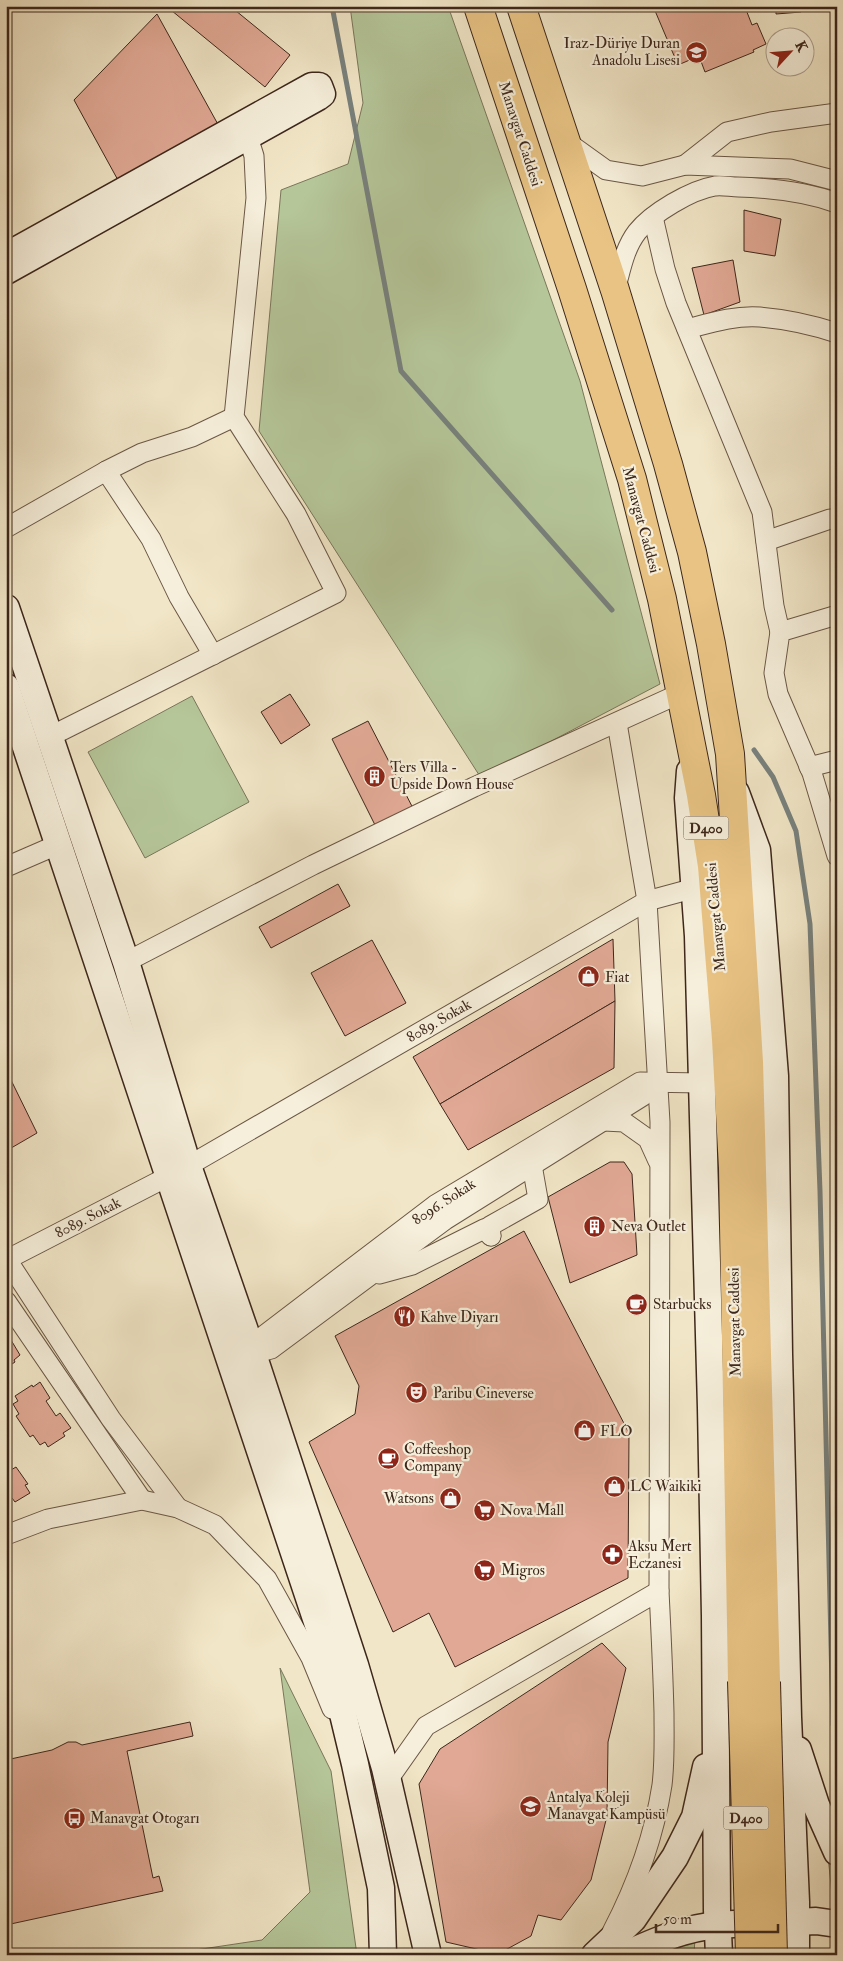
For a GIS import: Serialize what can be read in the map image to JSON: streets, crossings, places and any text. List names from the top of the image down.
{
  "streets": {
    "highway": ["Manavgat Caddesi", "D400"],
    "street": ["8089. Sokak", "8096. Sokak"]
  },
  "crossings": [
    ["Manavgat Caddesi", "D400"]
  ],
  "places": {
    "school or university": ["Iraz-Düriye Duran Anadolu Lisesi", "Antalya Koleji Manavgat Kampüsü"],
    "building": ["Ters Villa - Upside Down House", "Neva Outlet"],
    "shop": [
      "Fiat",
      "FLO",
      "LC Waikiki",
      "Watsons"
    ],
    "cafe": ["Starbucks", "Coffeeshop Company"],
    "restaurant": ["Kahve Diyarı"],
    "theatre": ["Paribu Cineverse"],
    "supermarket": ["Nova Mall", "Migros"],
    "pharmacy": ["Aksu Mert Eczanesi"],
    "bus stop": ["Manavgat Otogarı"]
  },
  "scale_bar": "50 m",
  "north": "top right"
}
